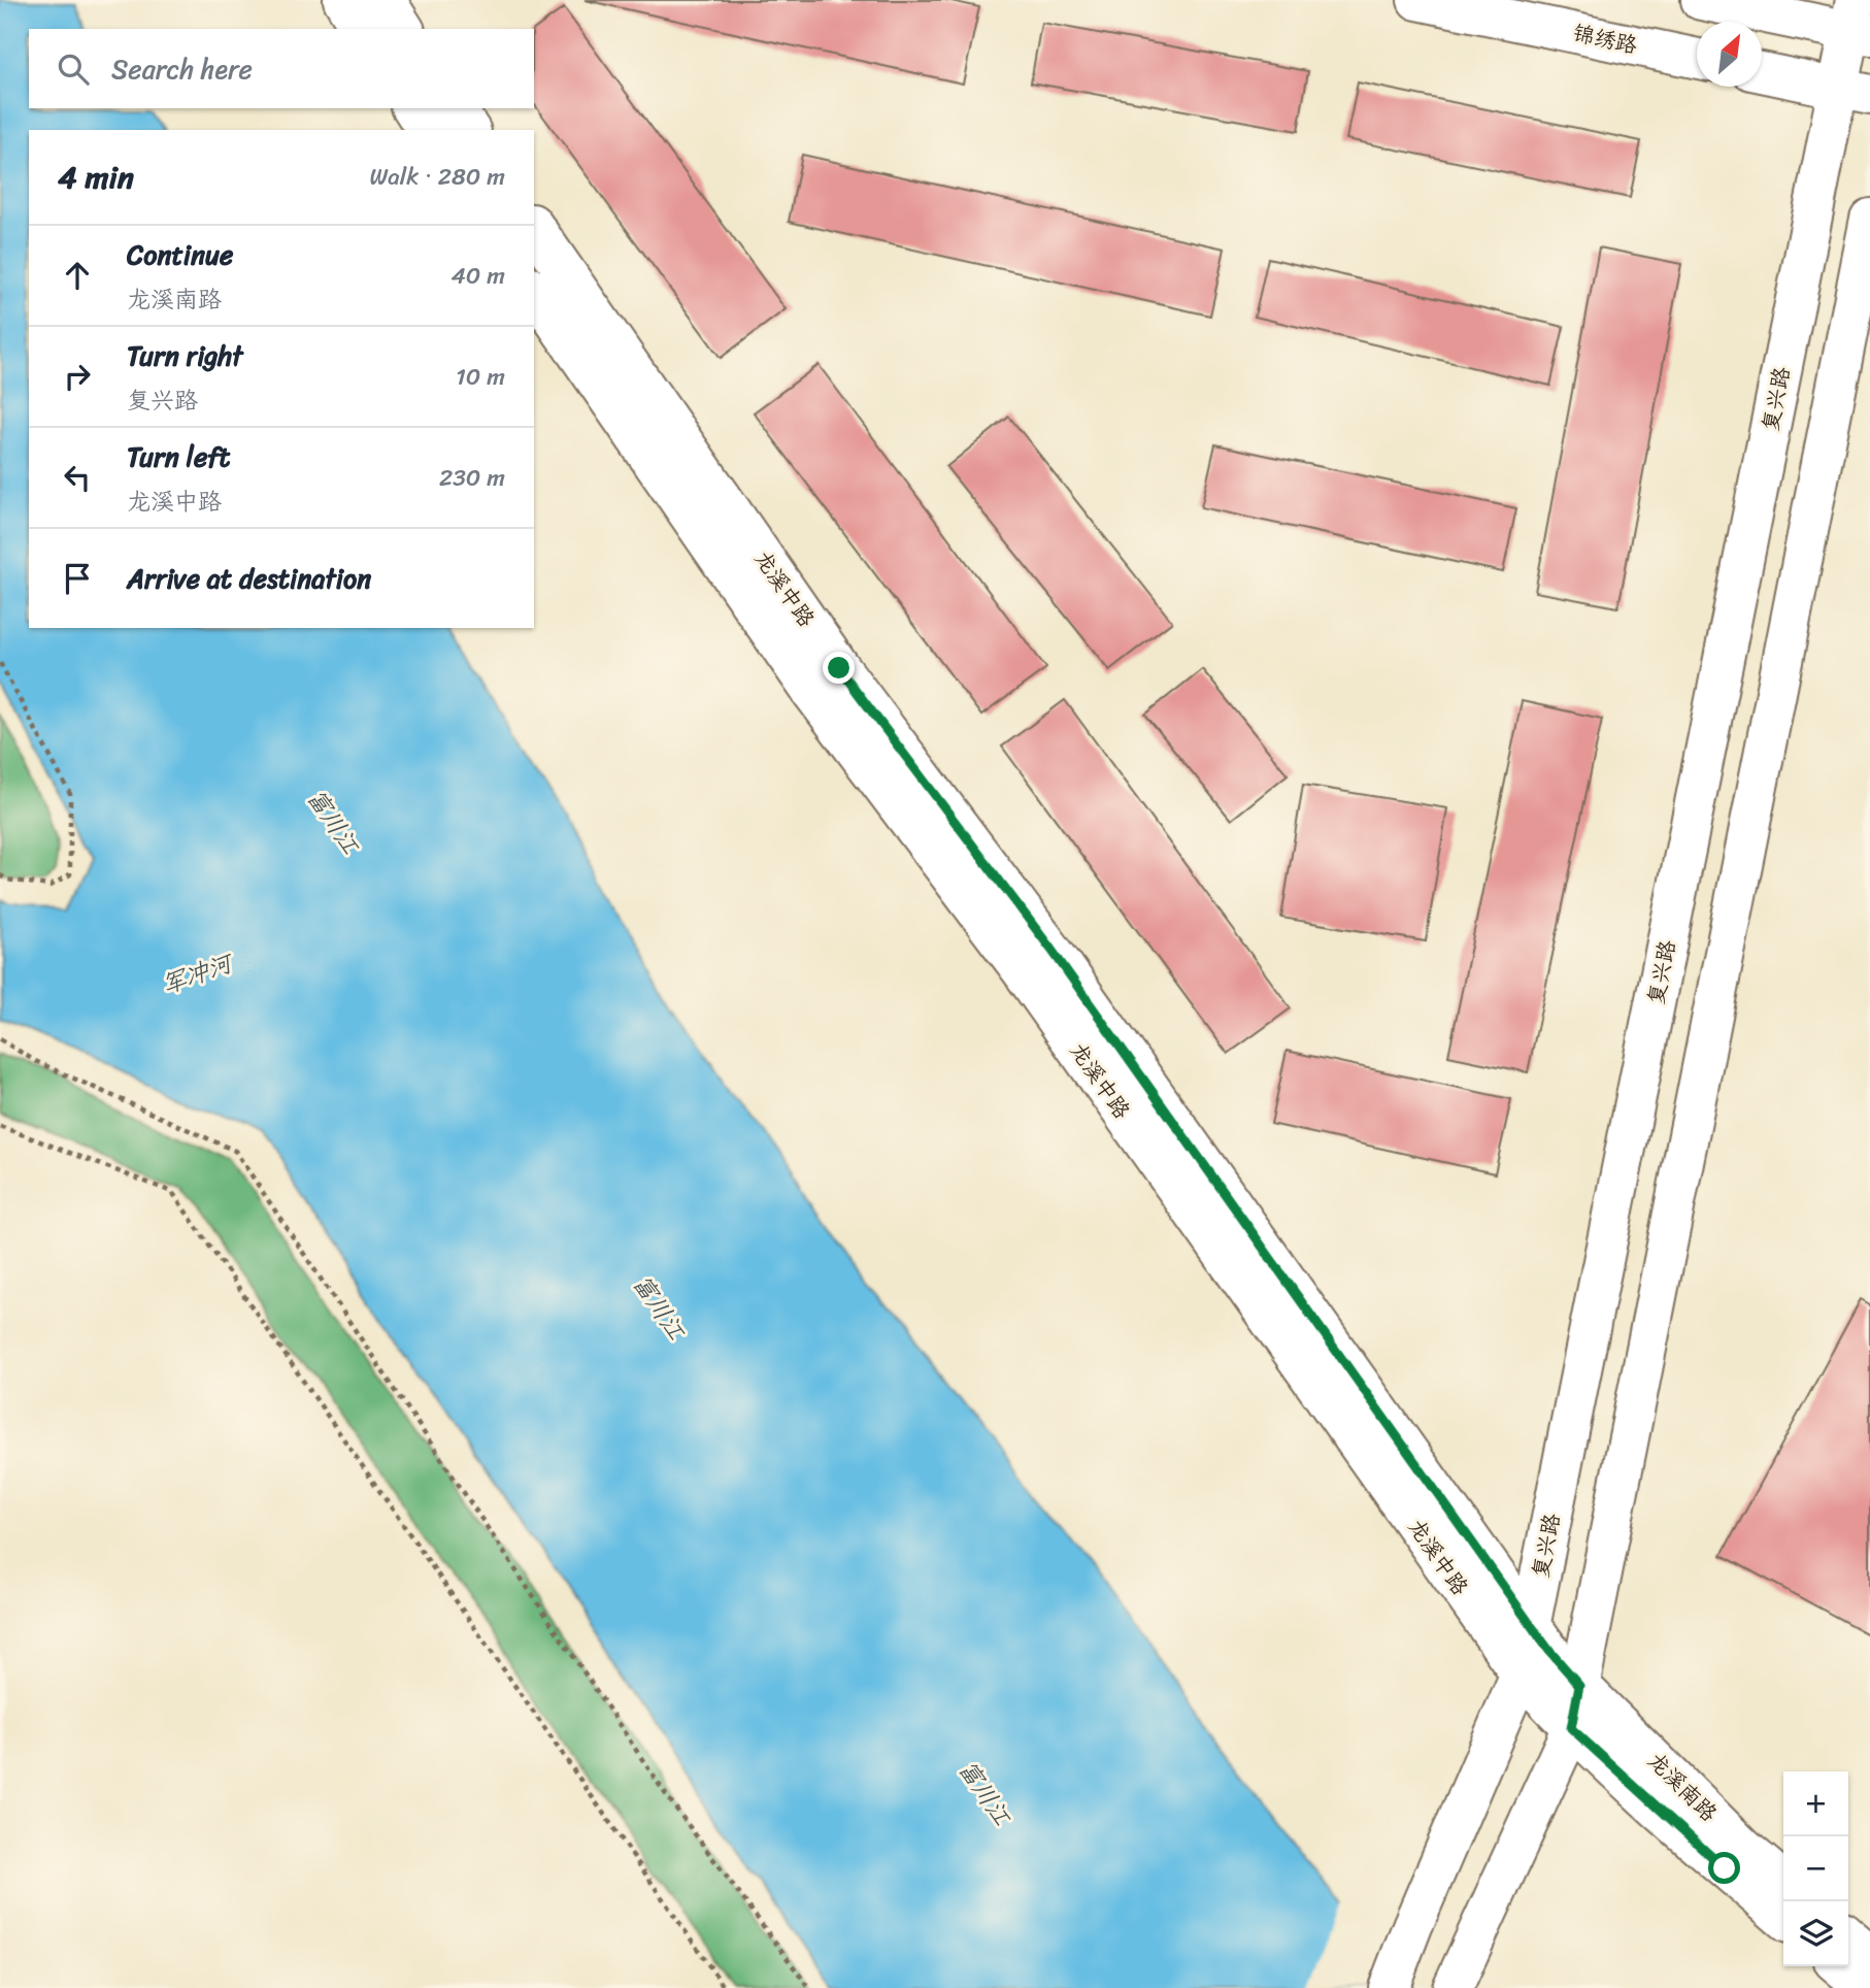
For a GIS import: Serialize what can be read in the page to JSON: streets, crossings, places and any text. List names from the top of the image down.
{
  "streets": {
    "main road": [
      "锦绣路",
      "复兴路",
      "龙溪中路",
      "龙溪南路"
    ]
  },
  "crossings": [
    ["复兴路", "龙溪中路"],
    ["龙溪中路", "龙溪南路"]
  ],
  "water": ["富川江", "军冲河"],
  "north": "top right",
  "page": {
    "search": "Search here",
    "heading": ["4 min", "Walk · 280 m"],
    "list": [
      ["Continue", "龙溪南路", "40 m"],
      ["Turn right", "复兴路", "10 m"],
      ["Turn left", "龙溪中路", "230 m"],
      "Arrive at destination"
    ],
    "map_buttons": ["+", "−"]
  }
}
